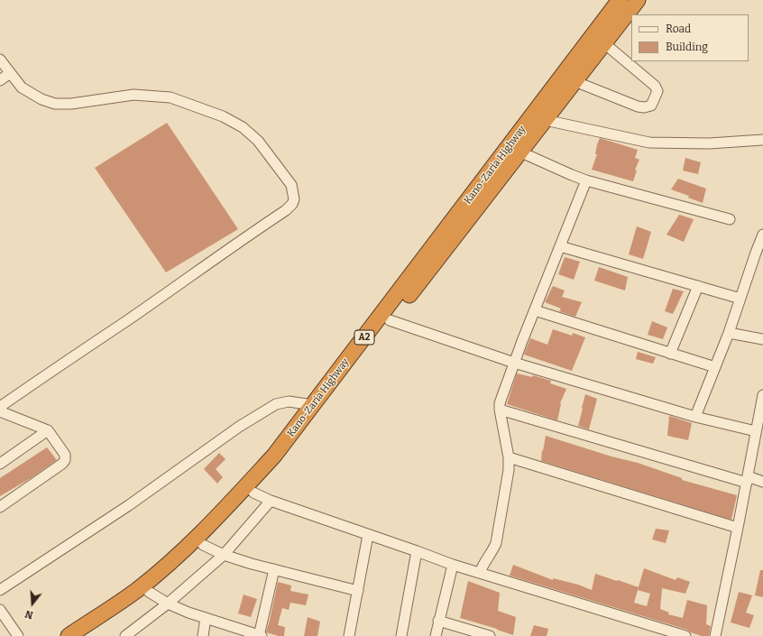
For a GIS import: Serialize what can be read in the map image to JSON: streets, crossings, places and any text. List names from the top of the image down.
{
  "streets": {
    "highway": ["Kano-Zaria Highway", "A2"]
  },
  "legend": ["Road", "Building"],
  "north": "bottom"
}
